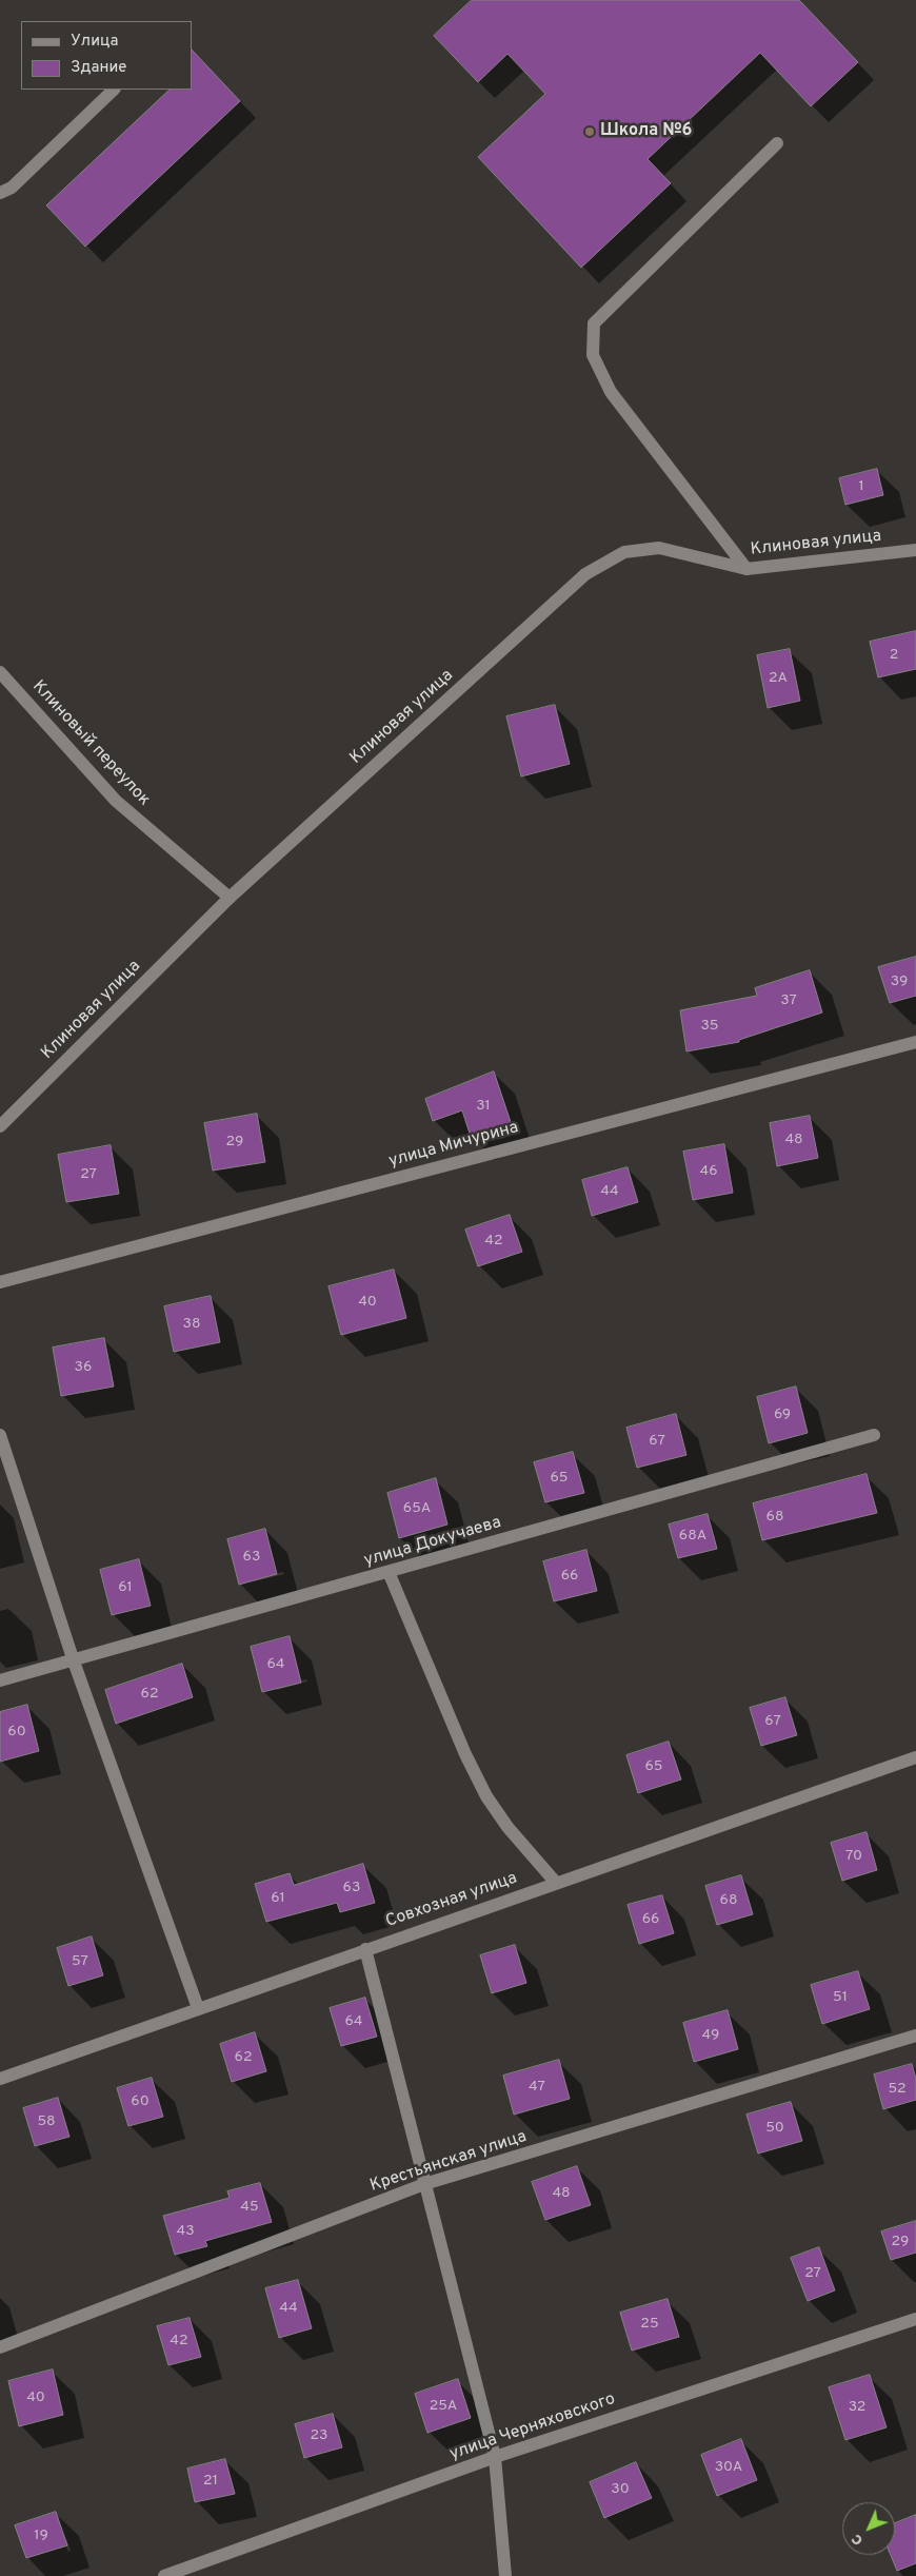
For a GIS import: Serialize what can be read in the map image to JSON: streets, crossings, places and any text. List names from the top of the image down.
{
  "streets": {
    "street": [
      "Клиновая улица",
      "Клиновый переулок",
      "улица Мичурина",
      "улица Докучаева",
      "Совхозная улица",
      "Крестьянская улица",
      "улица Черняховского"
    ]
  },
  "crossings": [
    ["Клиновая улица", "Клиновый переулок"]
  ],
  "places": ["Школа №6"],
  "house_numbers": [
    "1",
    "2",
    "2А",
    "39",
    "37",
    "35",
    "31",
    "48",
    "29",
    "46",
    "27",
    "44",
    "42",
    "40",
    "38",
    "36",
    "69",
    "67",
    "65",
    "65А",
    "68",
    "68А",
    "63",
    "66",
    "61",
    "64",
    "62",
    "67",
    "60",
    "65",
    "70",
    "63",
    "61",
    "68",
    "66",
    "57",
    "51",
    "64",
    "49",
    "62",
    "47",
    "52",
    "60",
    "58",
    "50",
    "48",
    "45",
    "43",
    "29",
    "27",
    "44",
    "25",
    "42",
    "40",
    "25А",
    "32",
    "23",
    "30А",
    "21",
    "30",
    "19"
  ],
  "legend": ["Улица", "Здание"],
  "north": "bottom left"
}
